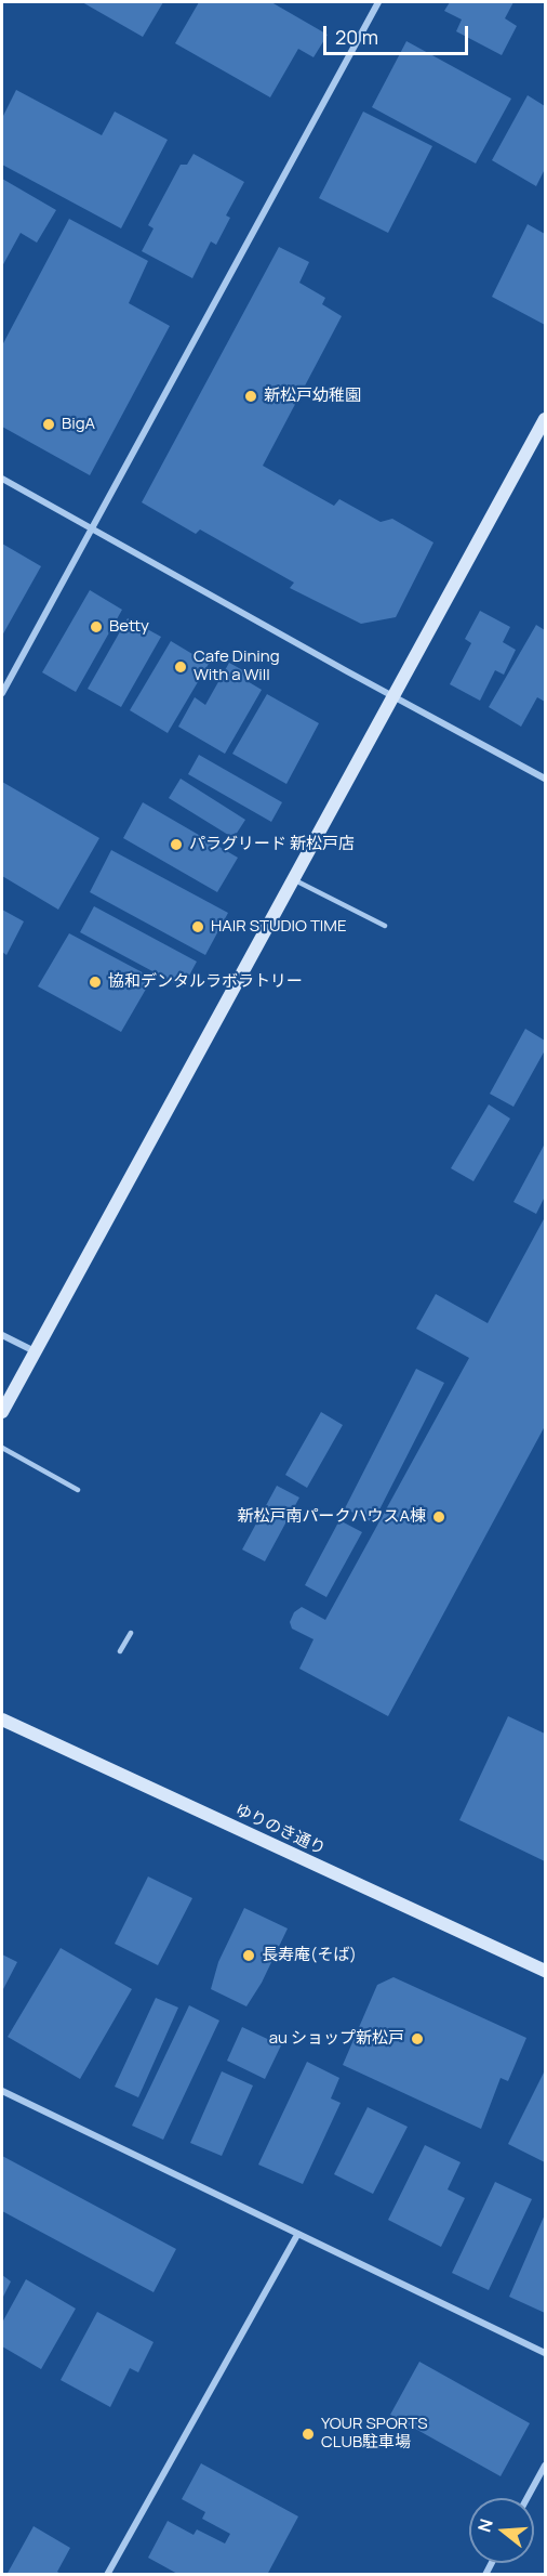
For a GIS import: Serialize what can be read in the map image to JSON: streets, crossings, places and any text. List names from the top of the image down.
{
  "streets": {
    "street": ["ゆりのき通り"]
  },
  "places": [
    "新松戸幼稚園",
    "BigA",
    "Betty",
    "Cafe Dining With a Will",
    "パラグリード 新松戸店",
    "HAIR STUDIO TIME",
    "協和デンタルラボラトリー",
    "新松戸南パークハウスA棟",
    "長寿庵(そば)",
    "au ショップ新松戸",
    "YOUR SPORTS CLUB駐車場"
  ],
  "scale_bar": "20 m",
  "north": "left"
}
